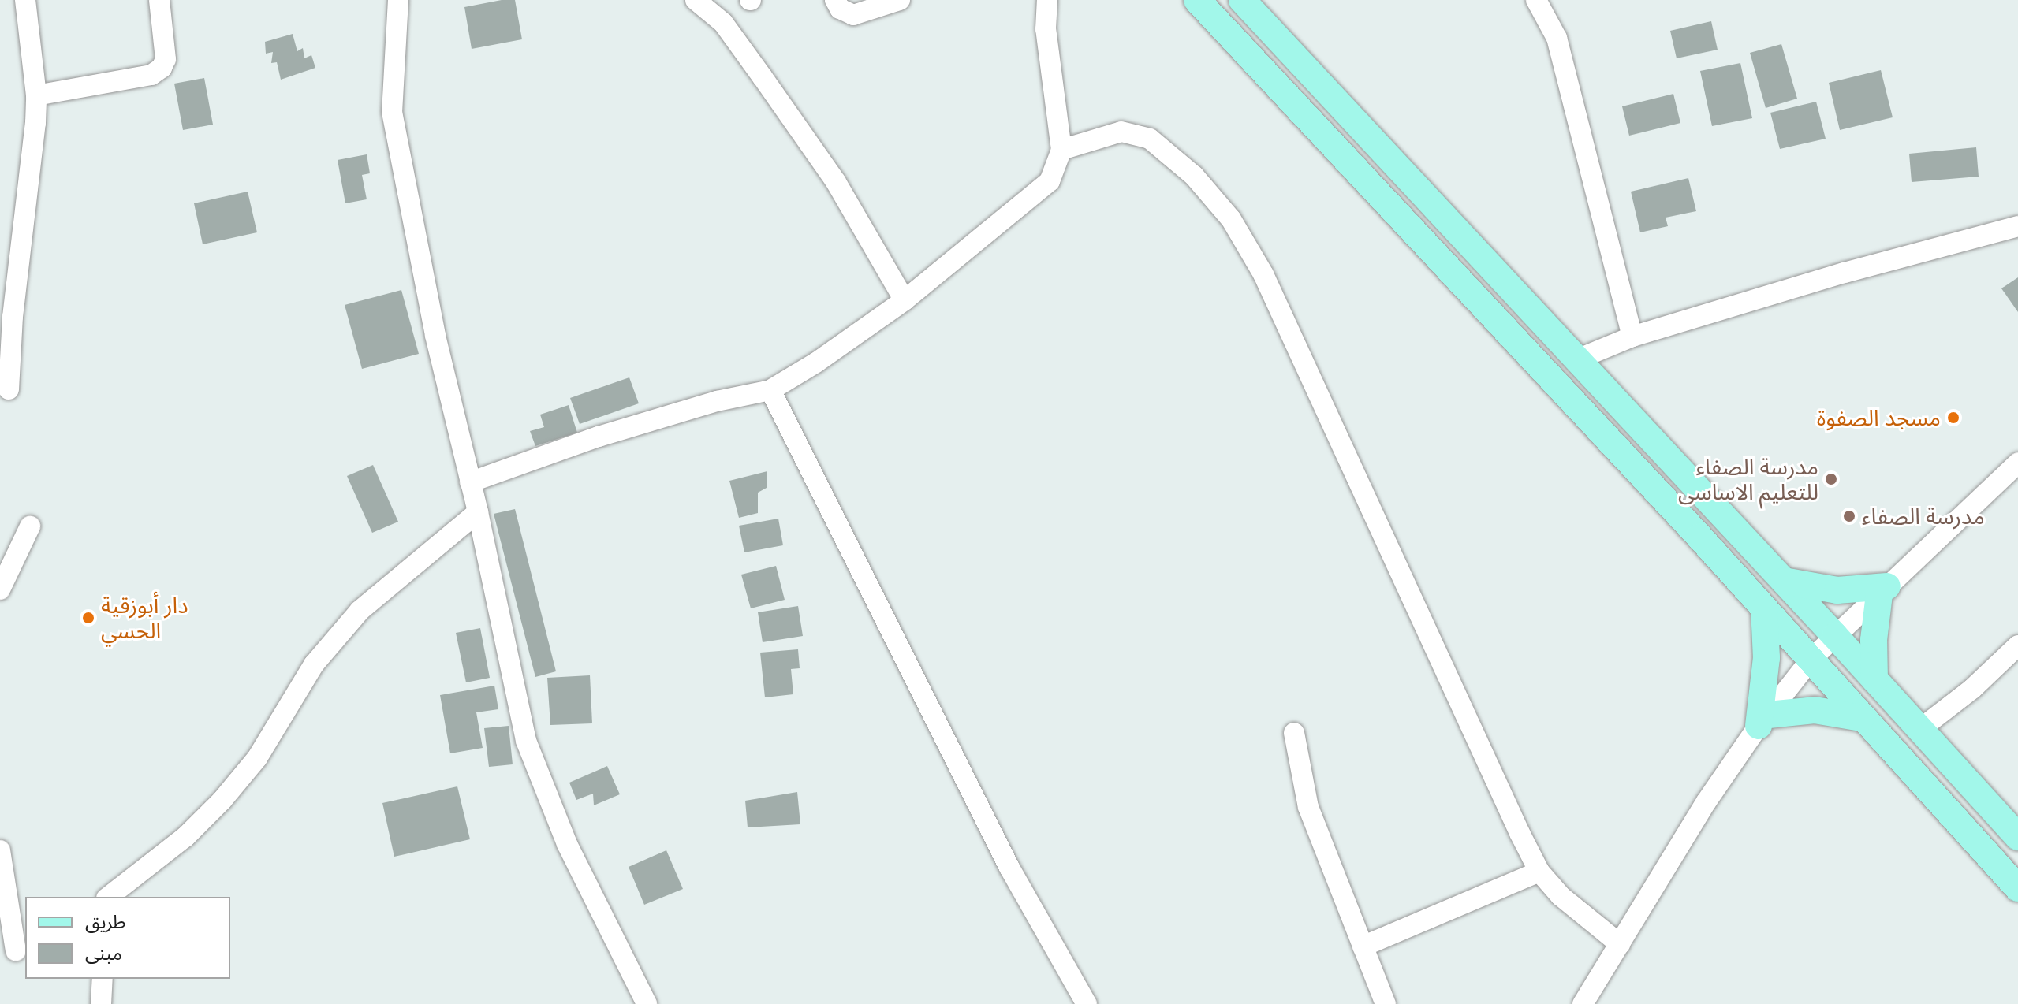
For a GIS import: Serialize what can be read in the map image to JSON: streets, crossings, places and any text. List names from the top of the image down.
{
  "places": [
    "مسجد الصفوة",
    "مدرسة الصفاء للتعليم الاساسى",
    "مدرسة الصفاء",
    "دار أبوزقية الحسي"
  ],
  "legend": ["طريق", "مبنى"]
}
